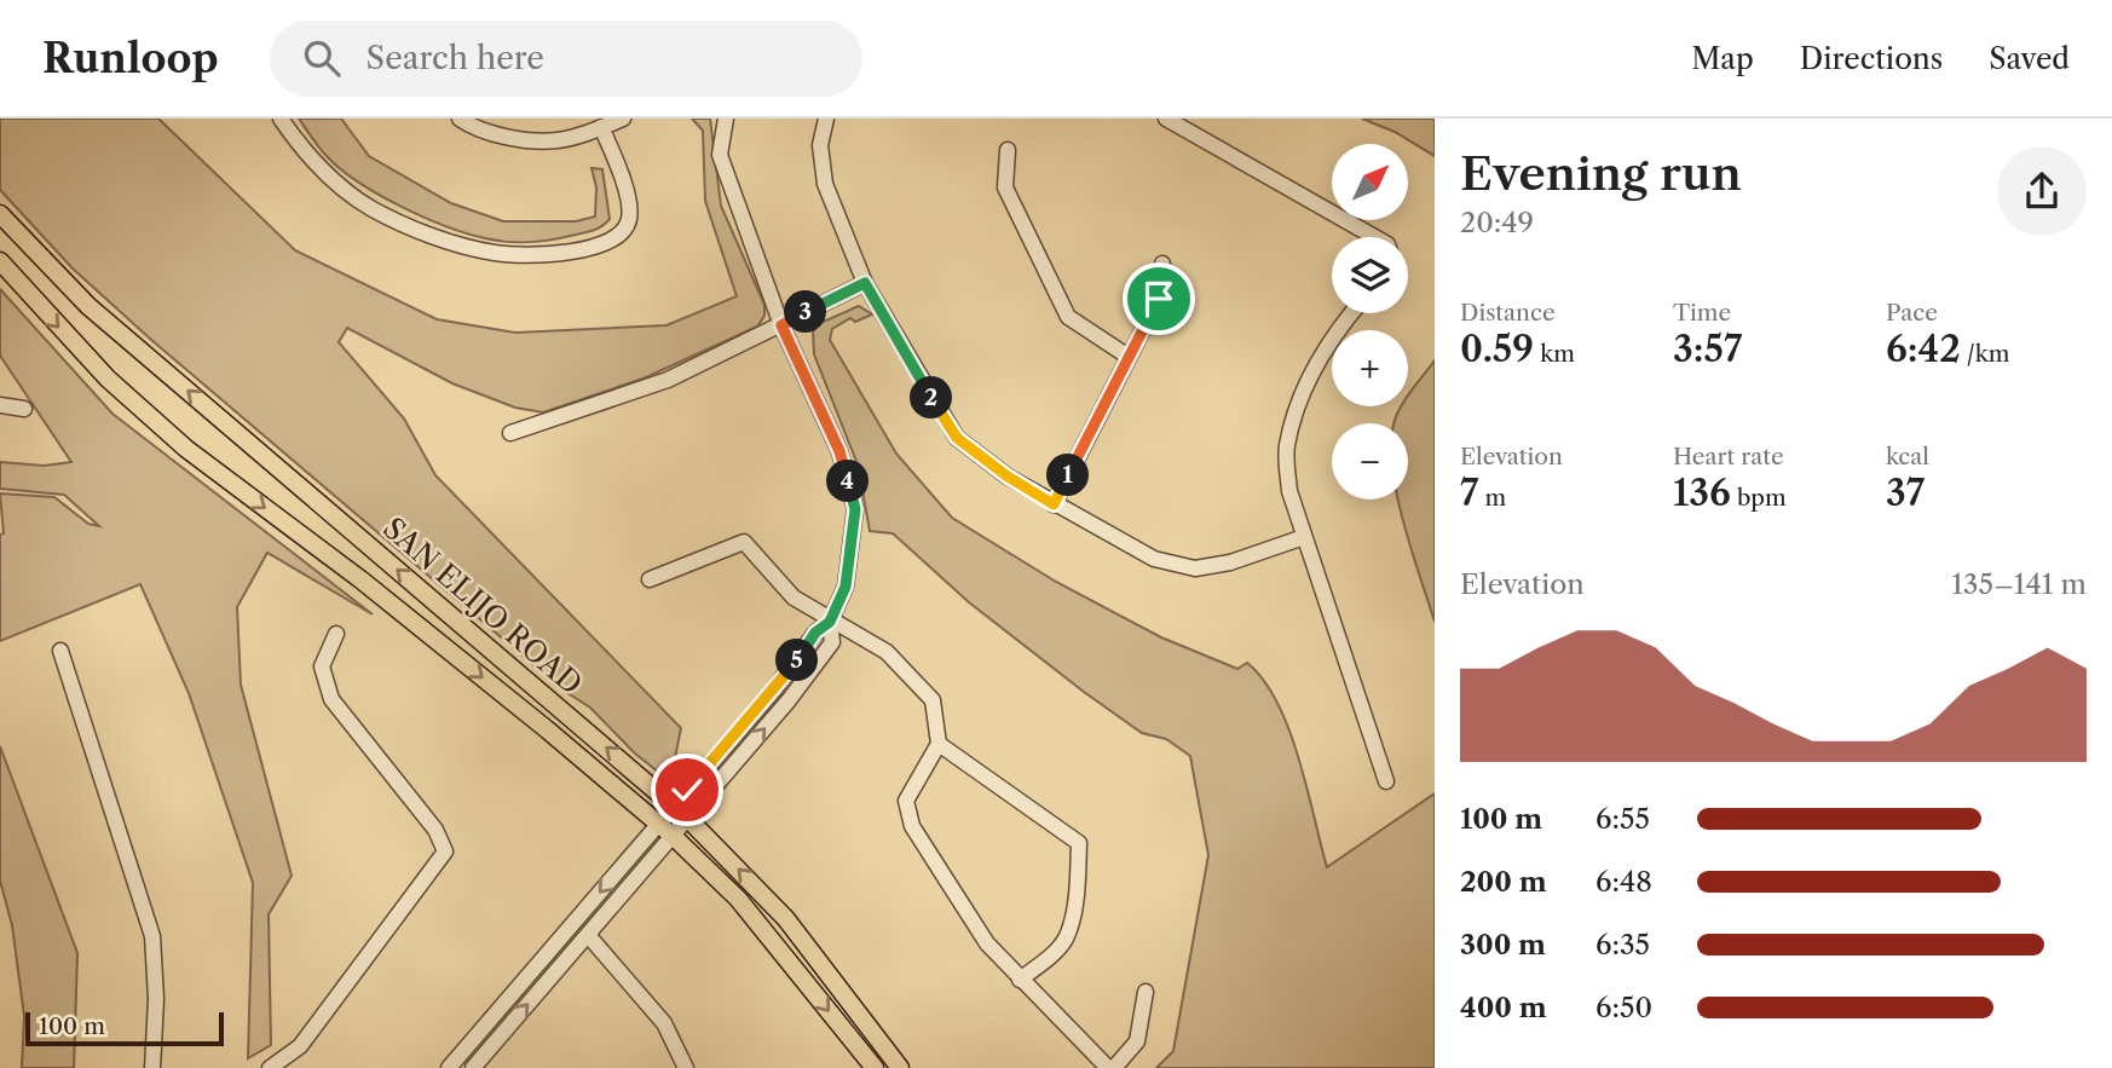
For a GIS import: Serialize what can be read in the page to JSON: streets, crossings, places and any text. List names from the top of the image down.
{
  "streets": {
    "main road": ["SAN ELIJO ROAD"]
  },
  "scale_bar": "100 m",
  "north": "top right",
  "page": {
    "header": "Runloop",
    "search": "Search here",
    "nav": ["Map", "Directions", "Saved"],
    "heading": ["Evening run", "20:49"],
    "map_buttons": ["+", "−"],
    "stats": [
      ["Distance", "0.59 km"],
      ["Time", "3:57"],
      ["Pace", "6:42 /km"],
      ["Elevation", "7 m"],
      ["Heart rate", "136 bpm"],
      ["kcal", "37"]
    ],
    "pins": [
      "3",
      "2",
      "1",
      "4",
      "5"
    ],
    "chart": ["Elevation", "135–141 m"],
    "list": [
      {
        "name": "100 m",
        "note": "6:55"
      },
      {
        "name": "200 m",
        "note": "6:48"
      },
      {
        "name": "300 m",
        "note": "6:35"
      },
      {
        "name": "400 m",
        "note": "6:50"
      }
    ],
    "scale": "100 m"
  }
}
